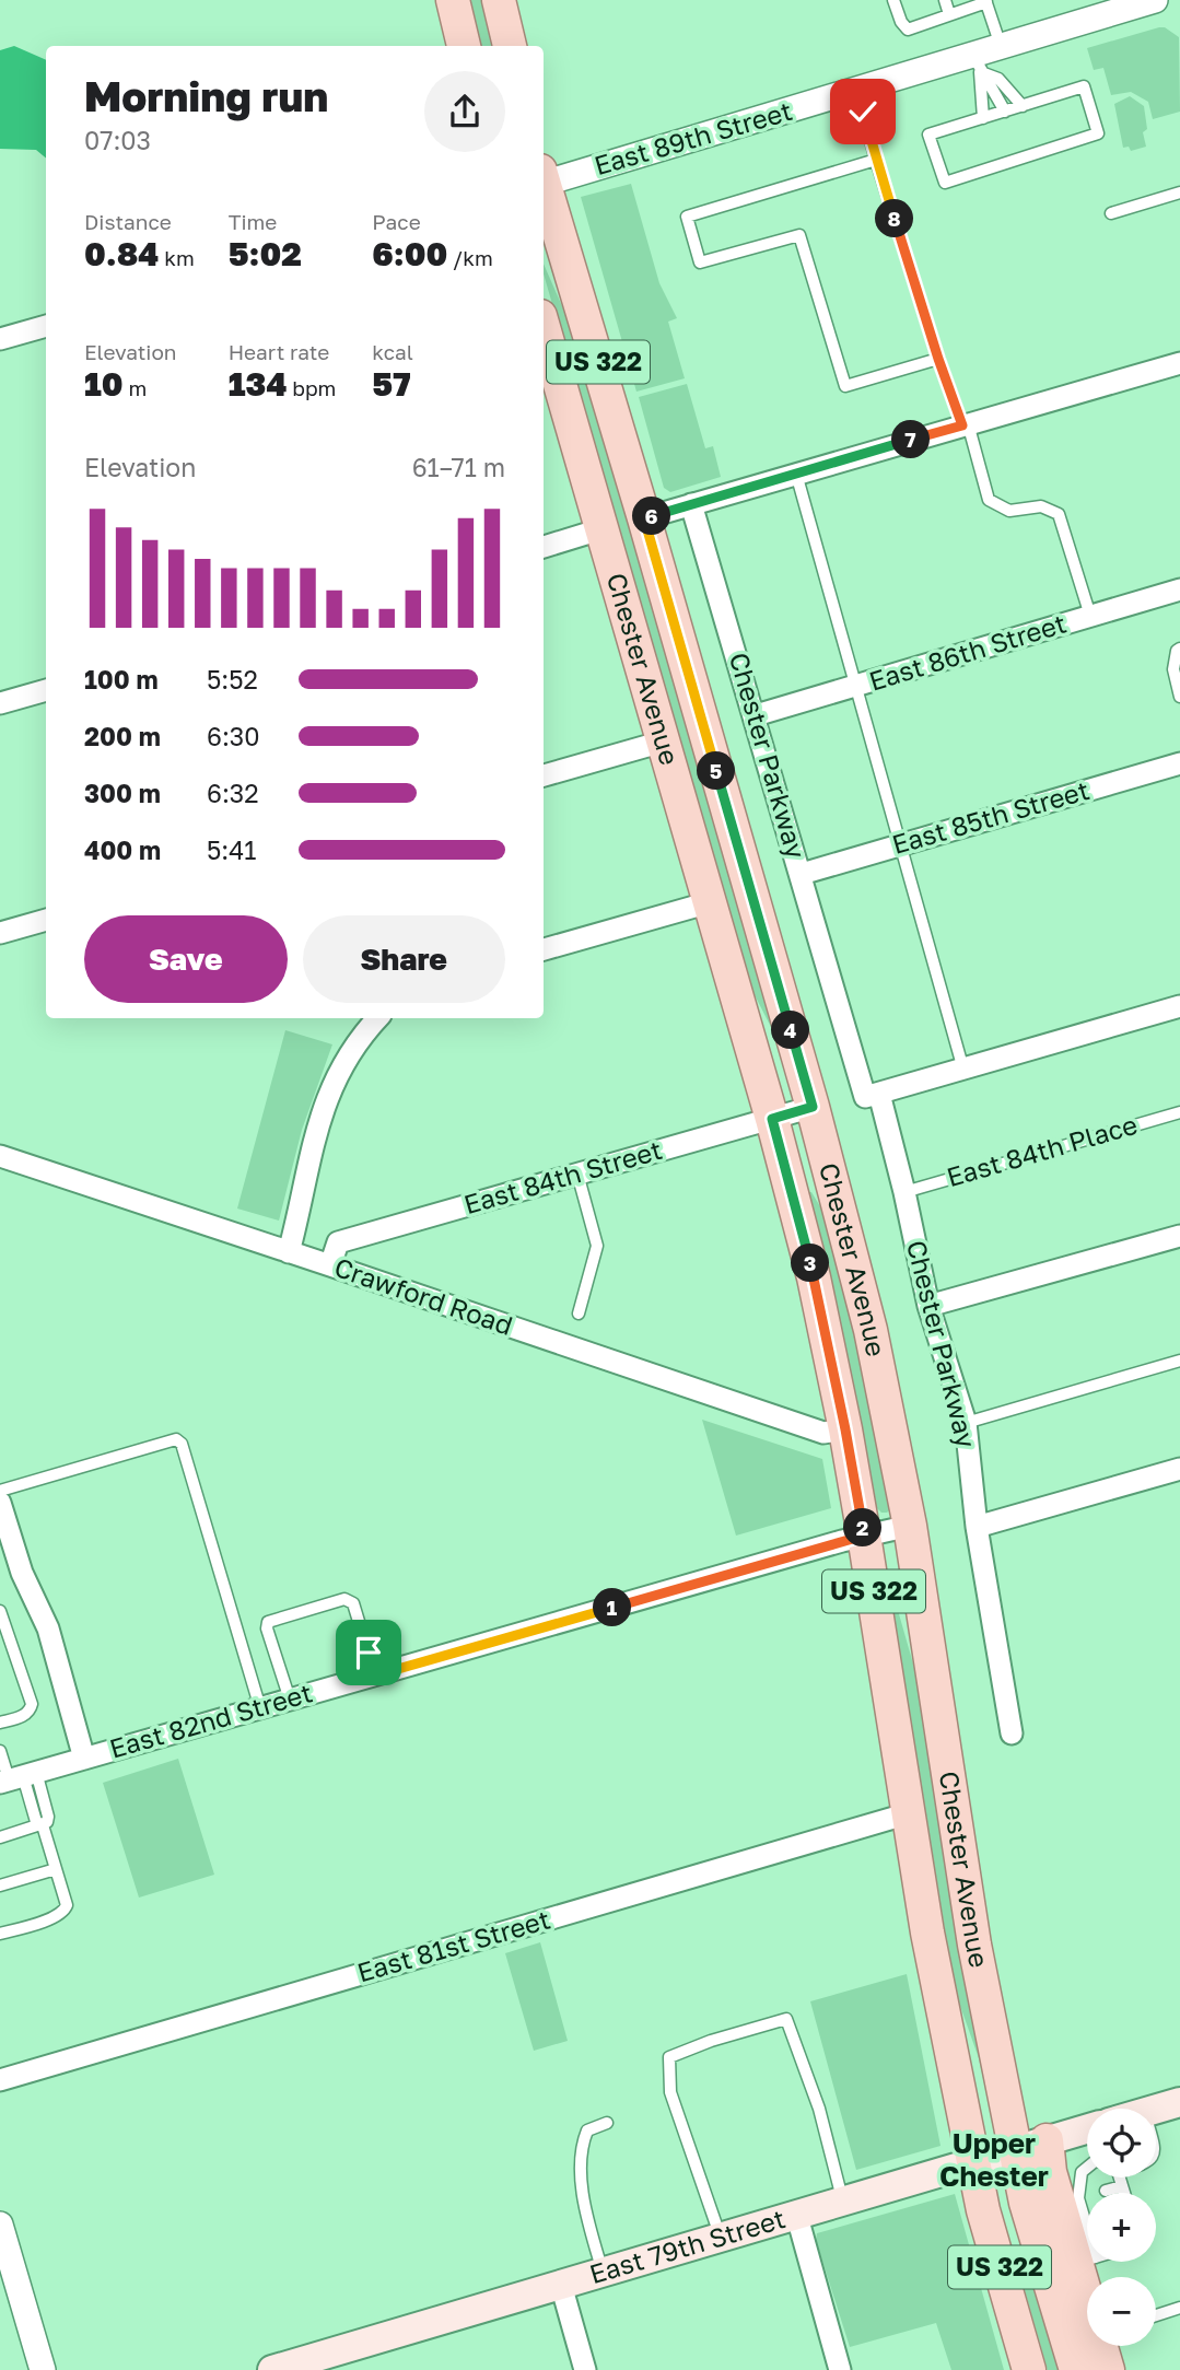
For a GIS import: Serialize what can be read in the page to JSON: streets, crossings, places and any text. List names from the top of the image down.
{
  "streets": {
    "main road": ["US 322", "Chester Avenue", "East 79th Street"],
    "street": [
      "East 89th Street",
      "East 86th Street",
      "Chester Parkway",
      "East 85th Street",
      "East 84th Street",
      "Crawford Road",
      "East 82nd Street",
      "East 81st Street"
    ],
    "lane": ["East 84th Place"]
  },
  "crossings": [
    ["East 86th Street", "Chester Parkway"],
    ["Chester Avenue", "East 84th Street"],
    ["Chester Avenue", "Crawford Road"],
    ["Chester Avenue", "East 82nd Street"],
    ["Chester Avenue", "East 81st Street"],
    ["Chester Avenue", "East 79th Street"],
    ["Chester Parkway", "East 85th Street"],
    ["Chester Parkway", "East 84th Place"],
    ["East 84th Street", "Crawford Road"]
  ],
  "districts": ["Upper Chester"],
  "page": {
    "heading": ["Morning run", "07:03"],
    "stats": [
      ["Distance", "0.84 km"],
      ["Time", "5:02"],
      ["Pace", "6:00 /km"],
      ["Elevation", "10 m"],
      ["Heart rate", "134 bpm"],
      ["kcal", "57"]
    ],
    "pins": [
      "8",
      "7",
      "6",
      "5",
      "4",
      "3",
      "2",
      "1"
    ],
    "chart": ["Elevation", "61–71 m"],
    "list": [
      {
        "name": "100 m",
        "note": "5:52"
      },
      {
        "name": "200 m",
        "note": "6:30"
      },
      {
        "name": "300 m",
        "note": "6:32"
      },
      {
        "name": "400 m",
        "note": "5:41"
      }
    ],
    "buttons": ["Save", "Share"],
    "map_buttons": ["+", "−"]
  }
}
